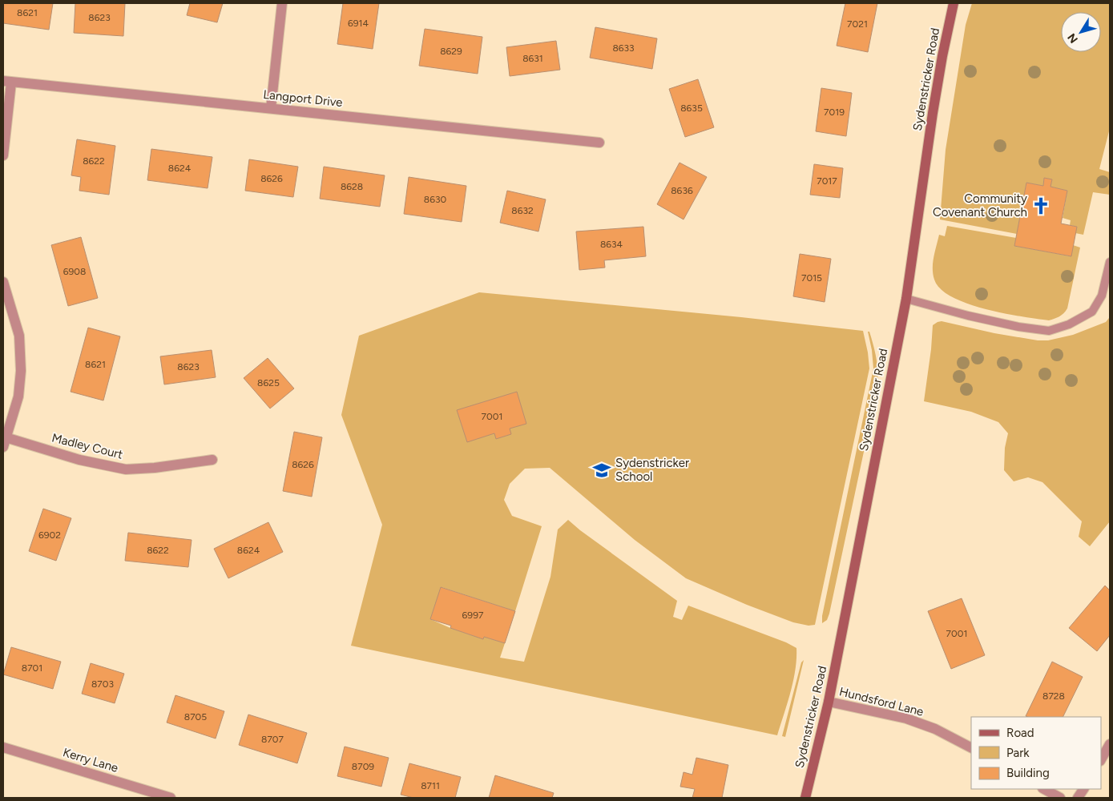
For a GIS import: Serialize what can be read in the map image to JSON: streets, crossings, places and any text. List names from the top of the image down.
{
  "streets": {
    "main road": ["Sydenstricker Road"],
    "street": [
      "Langport Drive",
      "Madley Court",
      "Hundsford Lane",
      "Kerry Lane"
    ]
  },
  "crossings": [
    ["Sydenstricker Road", "Hundsford Lane"]
  ],
  "places": {
    "church": ["Community Covenant Church"],
    "school or university": ["Sydenstricker School"]
  },
  "house_numbers": [
    "8621",
    "8623",
    "6914",
    "7021",
    "8633",
    "8629",
    "8631",
    "8635",
    "7019",
    "8622",
    "8624",
    "8626",
    "7017",
    "8628",
    "8636",
    "8630",
    "8632",
    "8634",
    "6908",
    "7015",
    "8621",
    "8623",
    "8625",
    "7001",
    "8626",
    "6902",
    "8622",
    "8624",
    "6997",
    "7001",
    "8701",
    "8703",
    "8728",
    "8705",
    "8707",
    "8709",
    "8711"
  ],
  "legend": ["Road", "Park", "Building"],
  "north": "bottom left"
}
